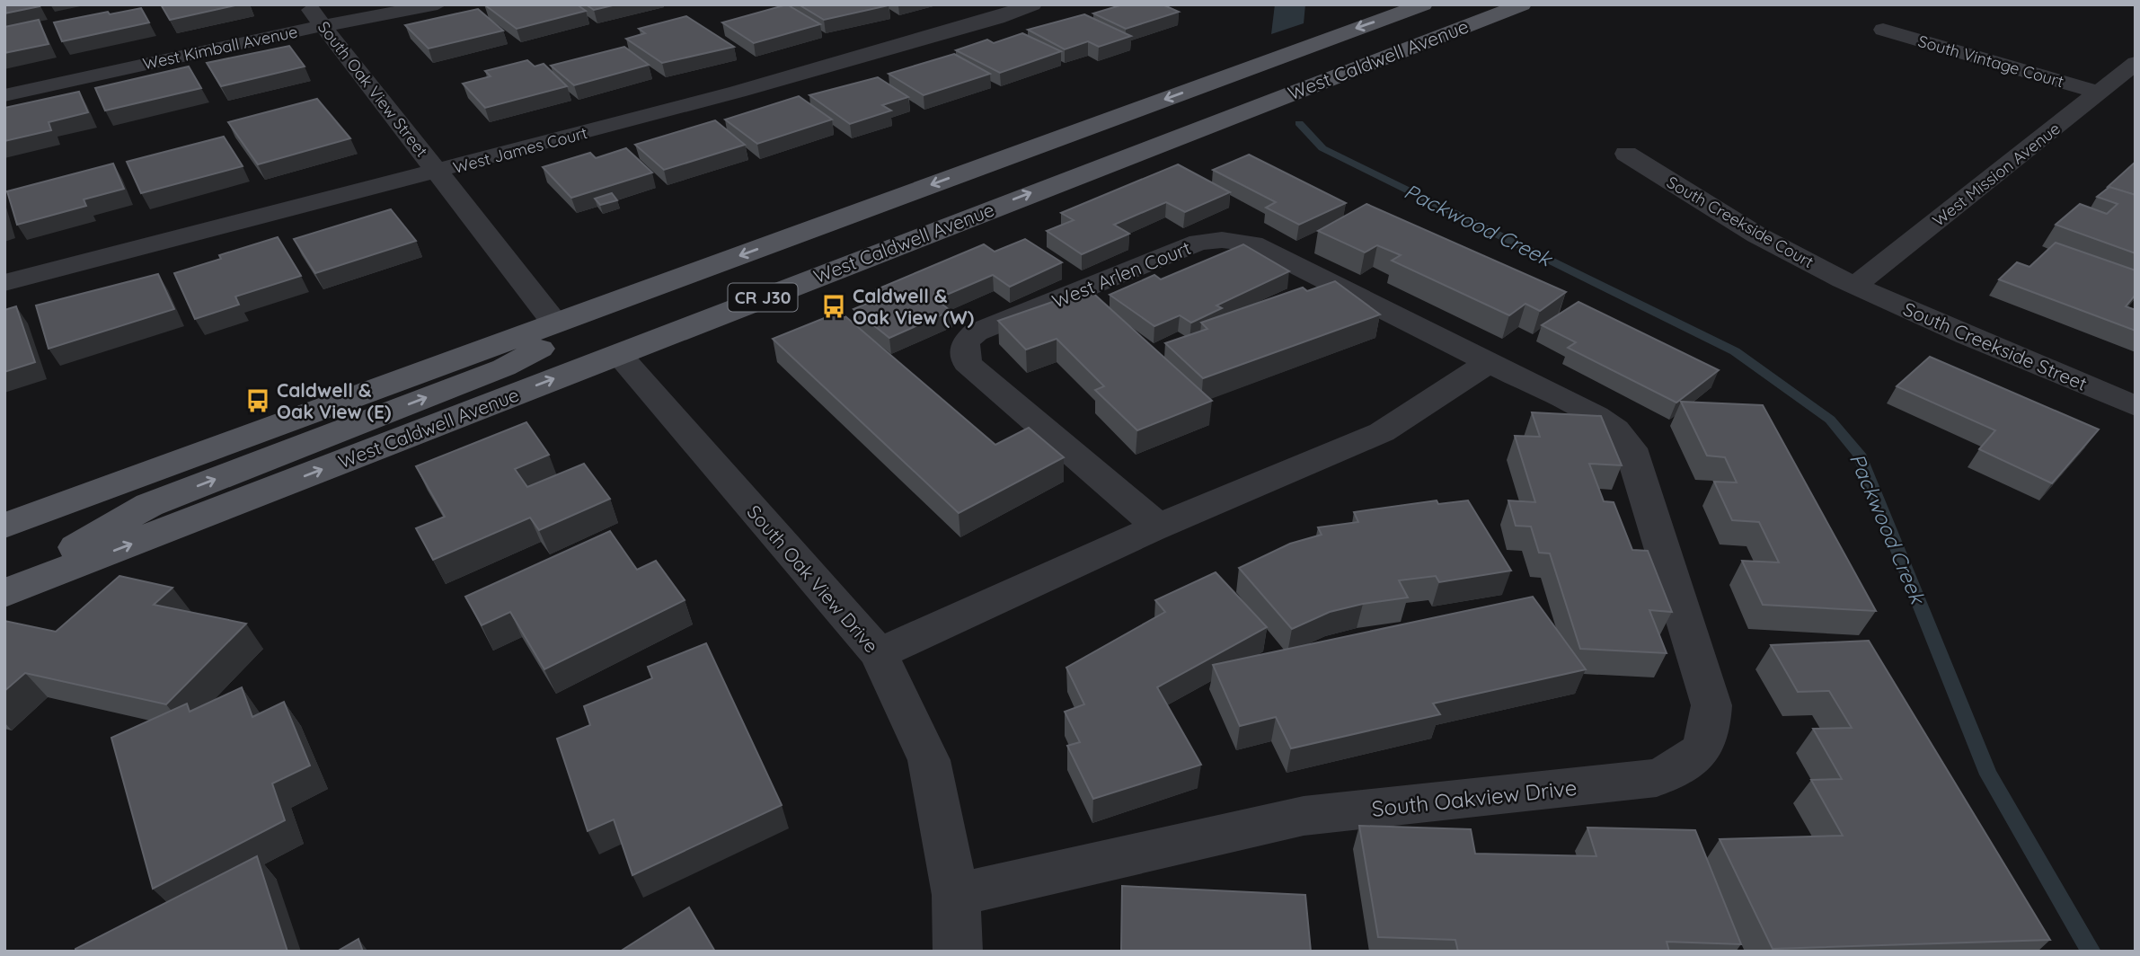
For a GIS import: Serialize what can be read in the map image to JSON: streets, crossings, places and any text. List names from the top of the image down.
{
  "streets": {
    "main road": ["West Caldwell Avenue", "CR J30"],
    "street": [
      "West Kimball Avenue",
      "South Vintage Court",
      "South Oak View Street",
      "West James Court",
      "West Mission Avenue",
      "South Creekside Court",
      "West Arlen Court",
      "South Creekside Street",
      "South Oak View Drive",
      "South Oakview Drive"
    ]
  },
  "crossings": [
    ["West Kimball Avenue", "South Oak View Street"],
    ["West Caldwell Avenue", "South Oak View Street"],
    ["West Caldwell Avenue", "South Oak View Drive"],
    ["South Vintage Court", "West Mission Avenue"],
    ["South Oak View Street", "West James Court"],
    ["West Mission Avenue", "South Creekside Court"],
    ["West Mission Avenue", "South Creekside Street"],
    ["South Creekside Court", "South Creekside Street"],
    ["West Arlen Court", "South Oakview Drive"],
    ["South Oak View Drive", "South Oakview Drive"]
  ],
  "water": ["Packwood Creek"],
  "places": {
    "bus stop": ["Caldwell & Oak View (W)", "Caldwell & Oak View (E)"]
  }
}
